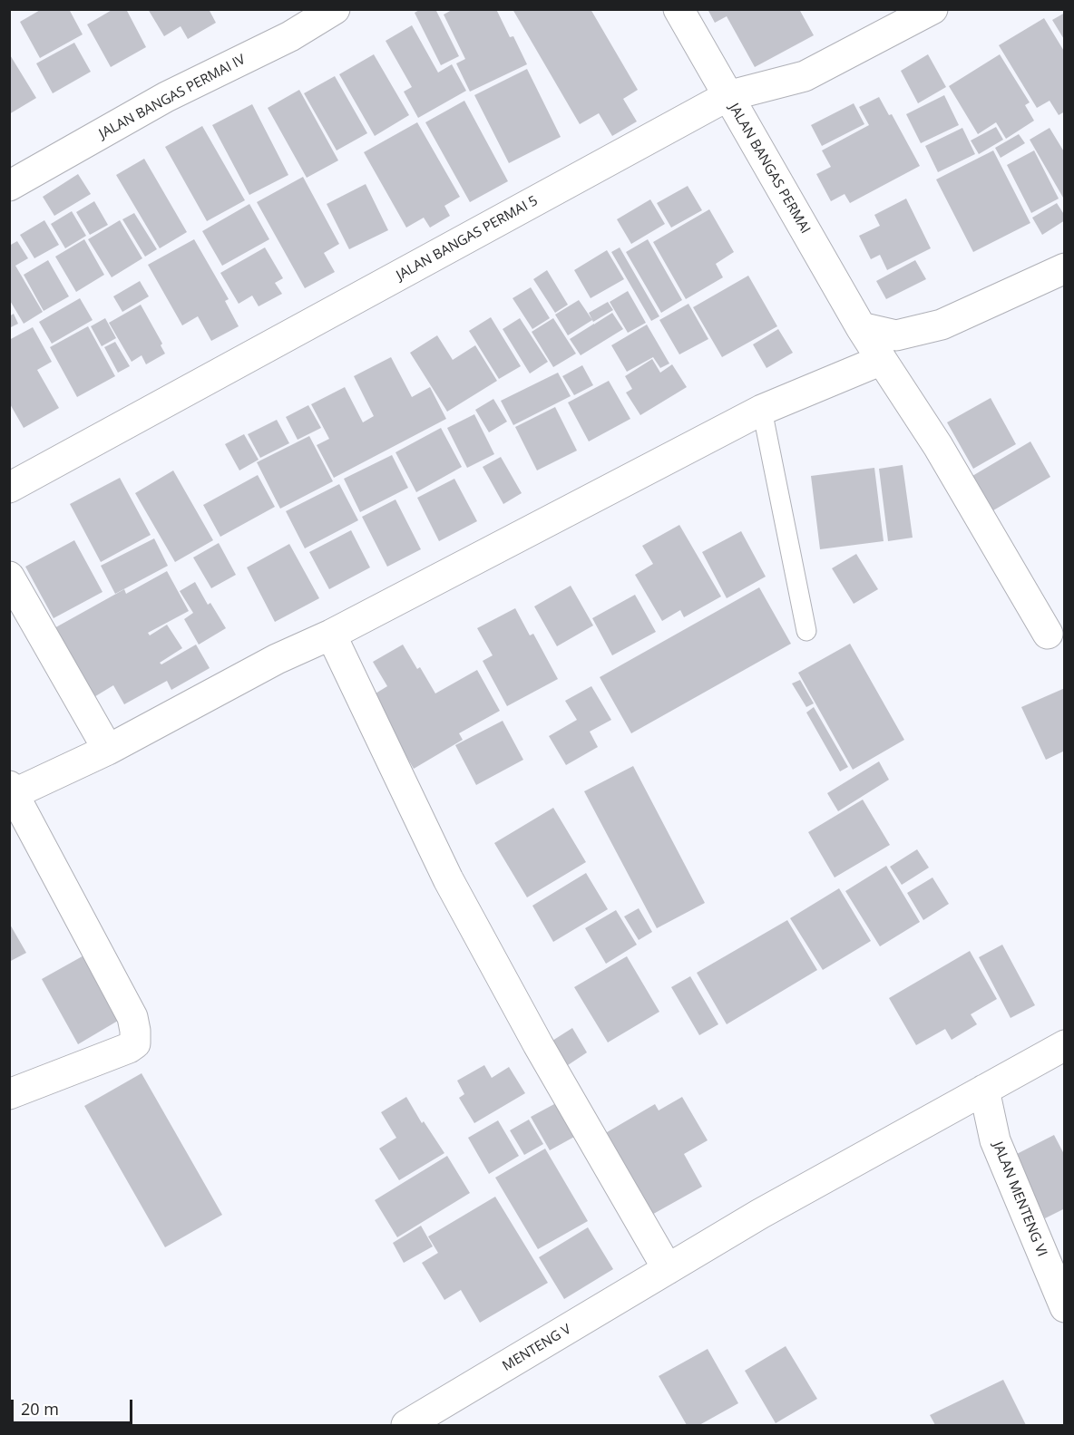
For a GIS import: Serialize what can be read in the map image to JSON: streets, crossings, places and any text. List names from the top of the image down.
{
  "streets": {
    "street": [
      "JALAN BANGAS PERMAI IV",
      "JALAN BANGAS PERMAI",
      "JALAN BANGAS PERMAI 5",
      "JALAN MENTENG VI",
      "MENTENG V"
    ]
  },
  "crossings": [
    ["JALAN BANGAS PERMAI", "JALAN BANGAS PERMAI 5"],
    ["JALAN MENTENG VI", "MENTENG V"]
  ],
  "scale_bar": "20 m"
}
